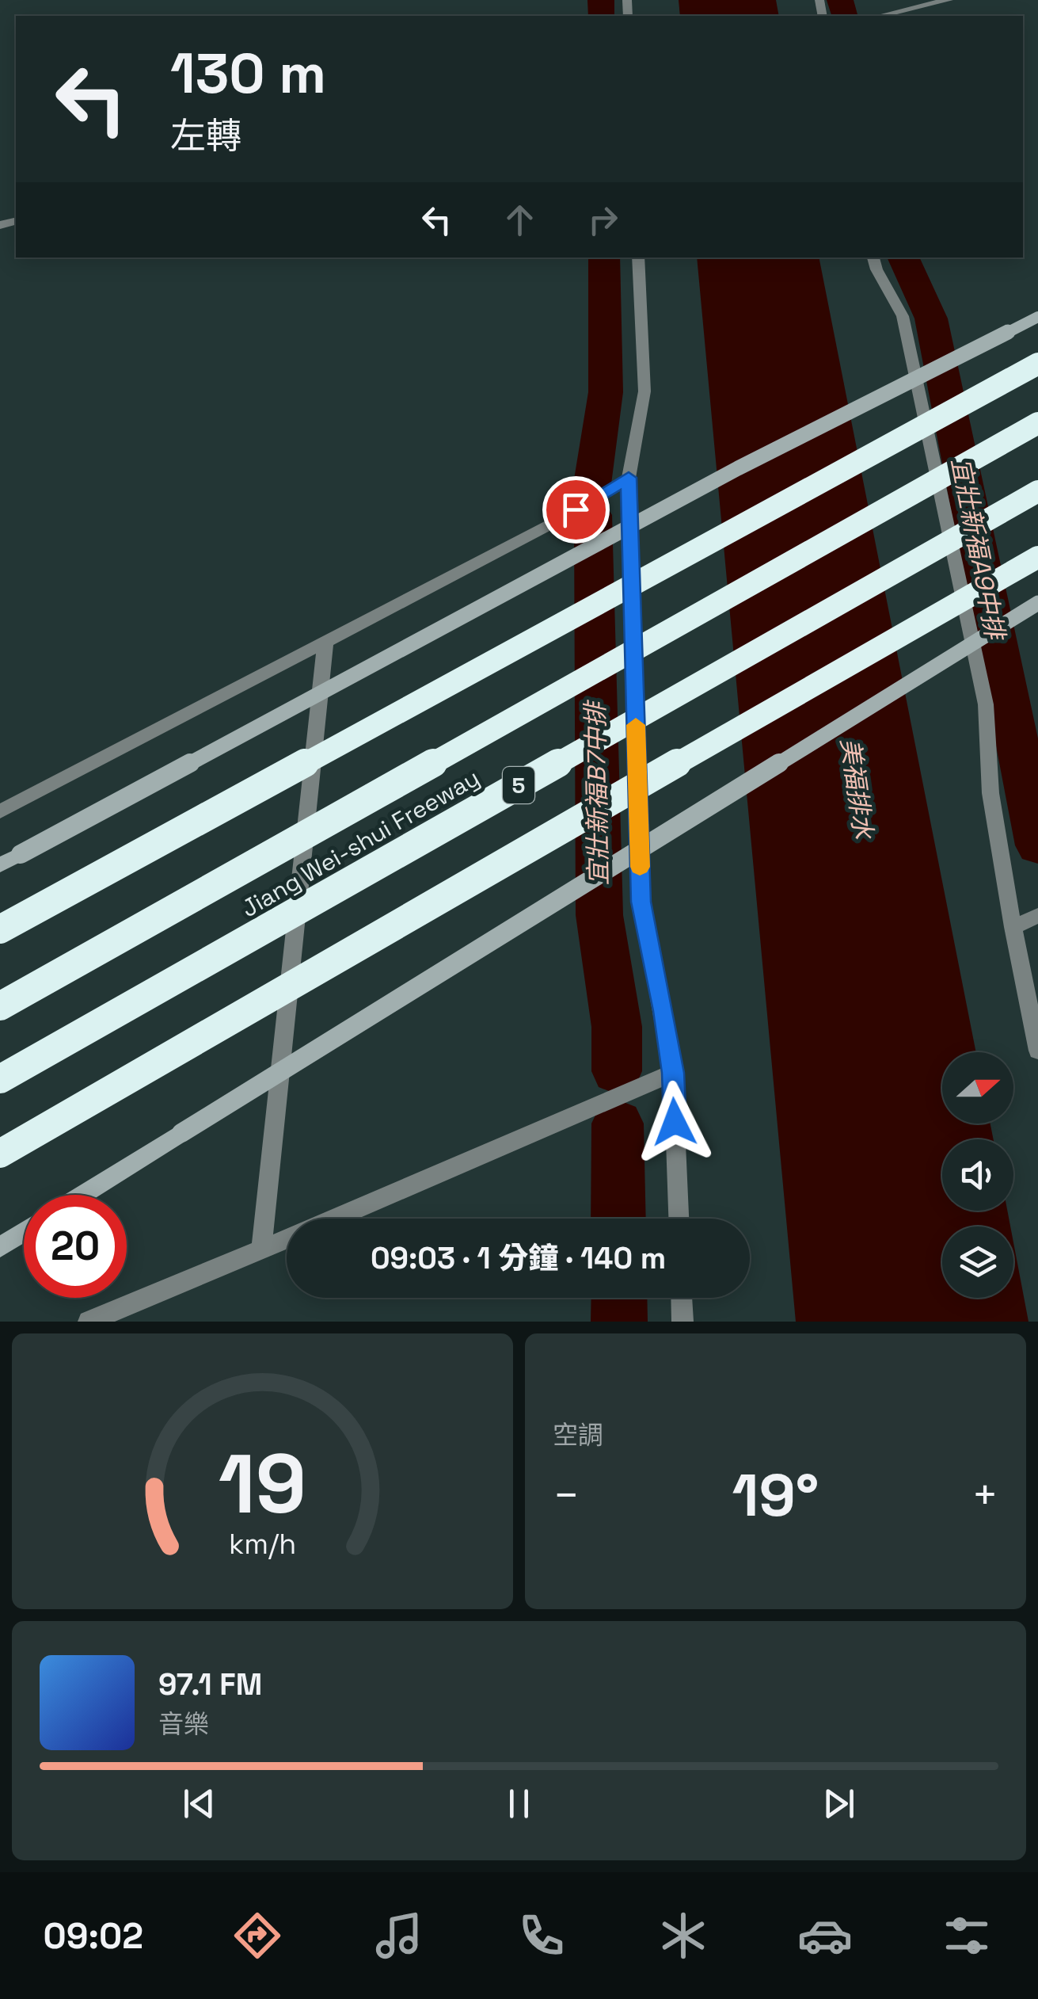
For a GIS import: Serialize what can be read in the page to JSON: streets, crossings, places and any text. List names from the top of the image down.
{
  "streets": {
    "highway": ["5", "Jiang Wei-shui Freeway"]
  },
  "water": ["宜壯新福A9中排", "美福排水", "宜壯新福B7中排"],
  "north": "right",
  "page": {
    "turn": ["130 m", "左轉"],
    "limit": "20",
    "trip": "09:03 · 1 分鐘 · 140 m",
    "tile": "空調",
    "heat": ["−", "19°", "+"],
    "song": ["97.1 FM", "音樂"],
    "tabs": "09:02",
    "gauge": ["19", "km/h"]
  }
}
